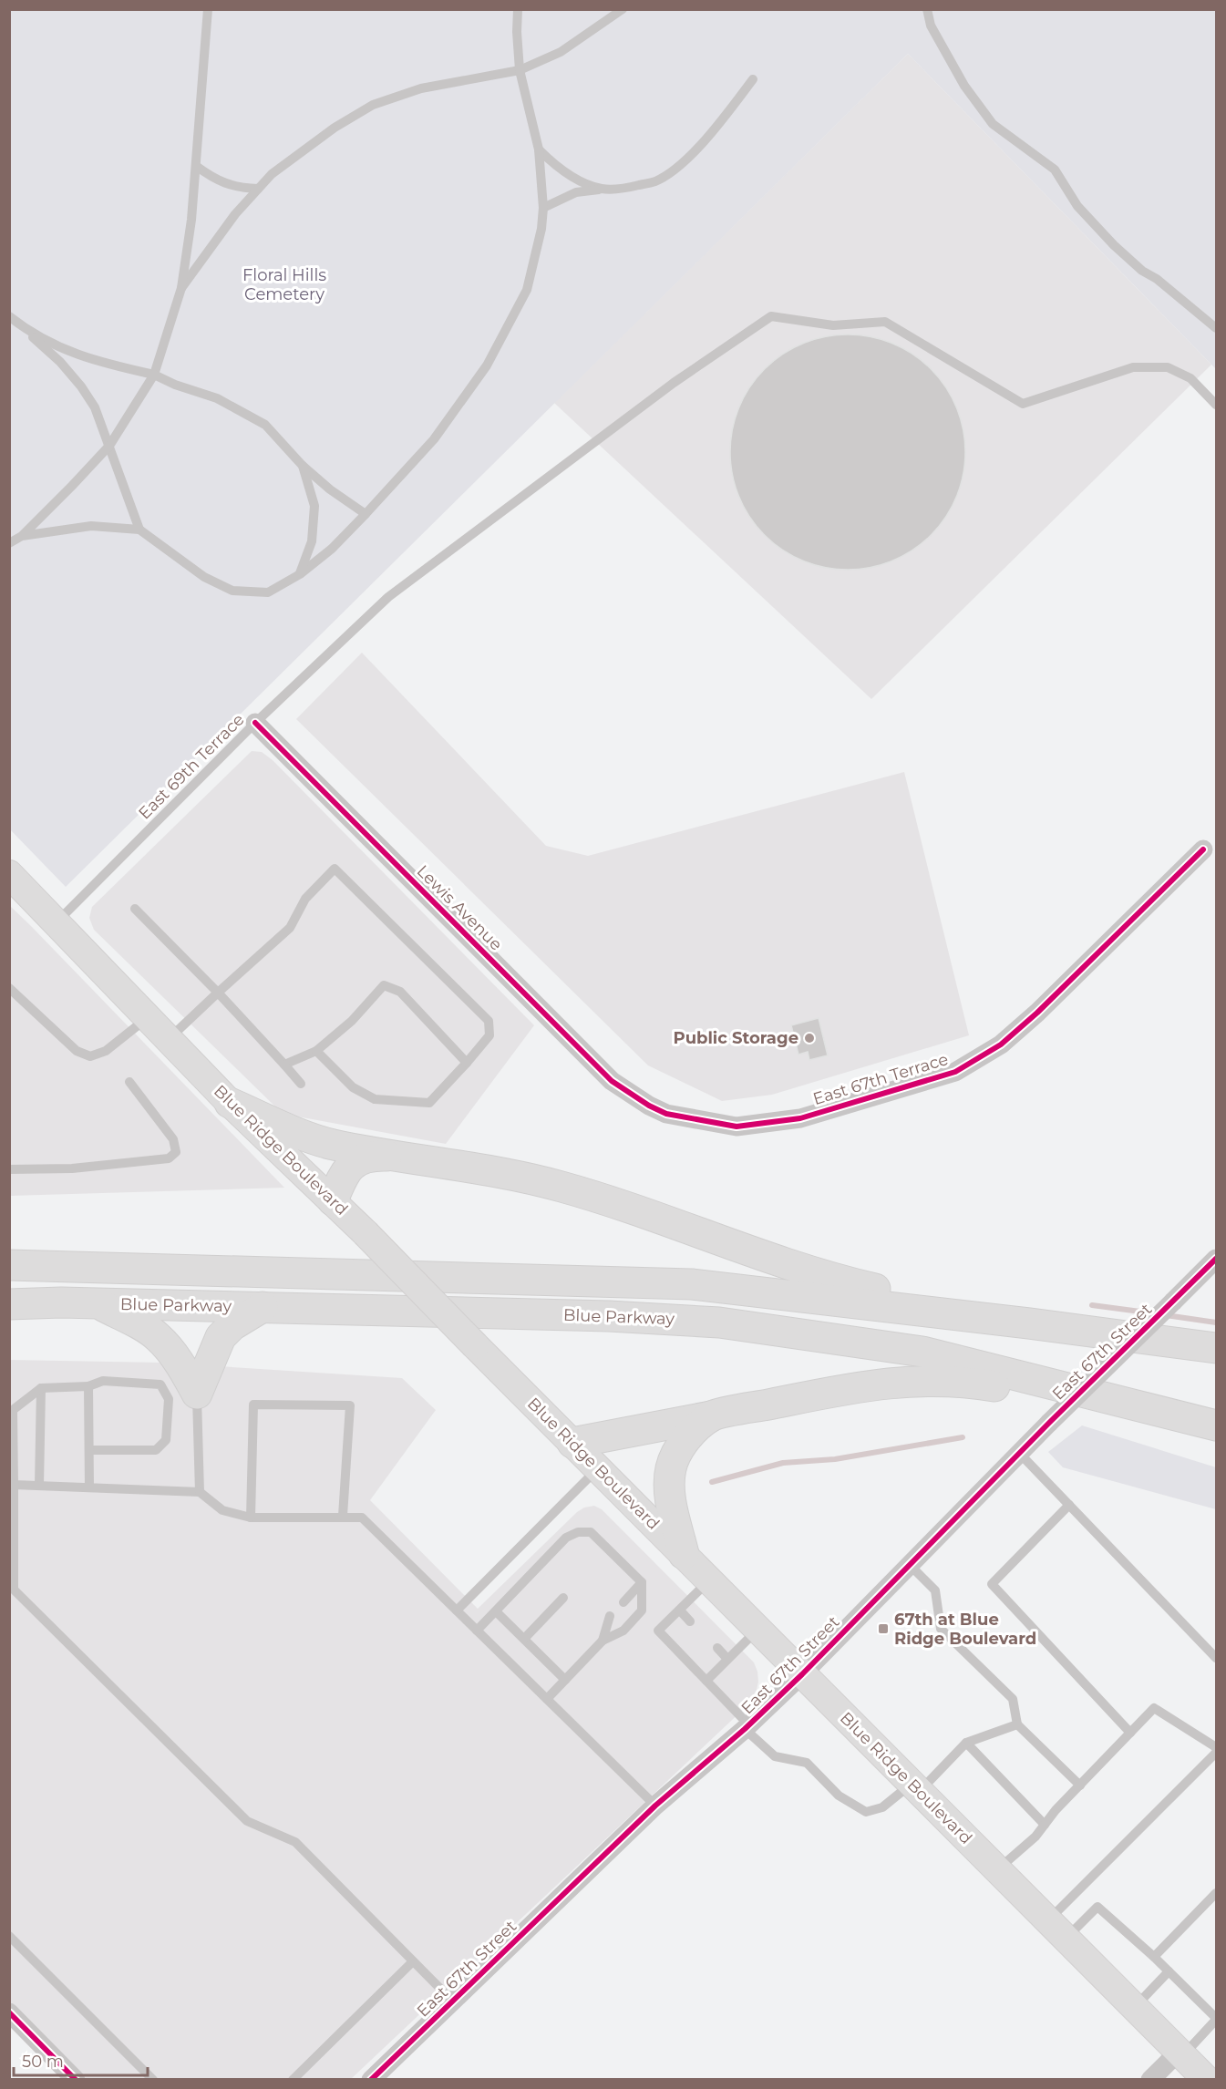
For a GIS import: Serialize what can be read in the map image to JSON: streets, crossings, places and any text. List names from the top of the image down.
{
  "streets": {
    "highway": ["Blue Parkway"],
    "main road": ["Blue Ridge Boulevard"],
    "street": ["Lewis Avenue", "East 67th Terrace", "East 67th Street"],
    "lane": ["East 69th Terrace"]
  },
  "crossings": [
    ["East 69th Terrace", "Lewis Avenue"],
    ["East 69th Terrace", "Blue Ridge Boulevard"],
    ["Lewis Avenue", "East 67th Terrace"],
    ["Blue Ridge Boulevard", "East 67th Street"]
  ],
  "parks": ["Floral Hills Cemetery"],
  "places": {
    "other": ["Public Storage"],
    "transit": ["67th at Blue Ridge Boulevard"]
  },
  "scale_bar": "50 m"
}
